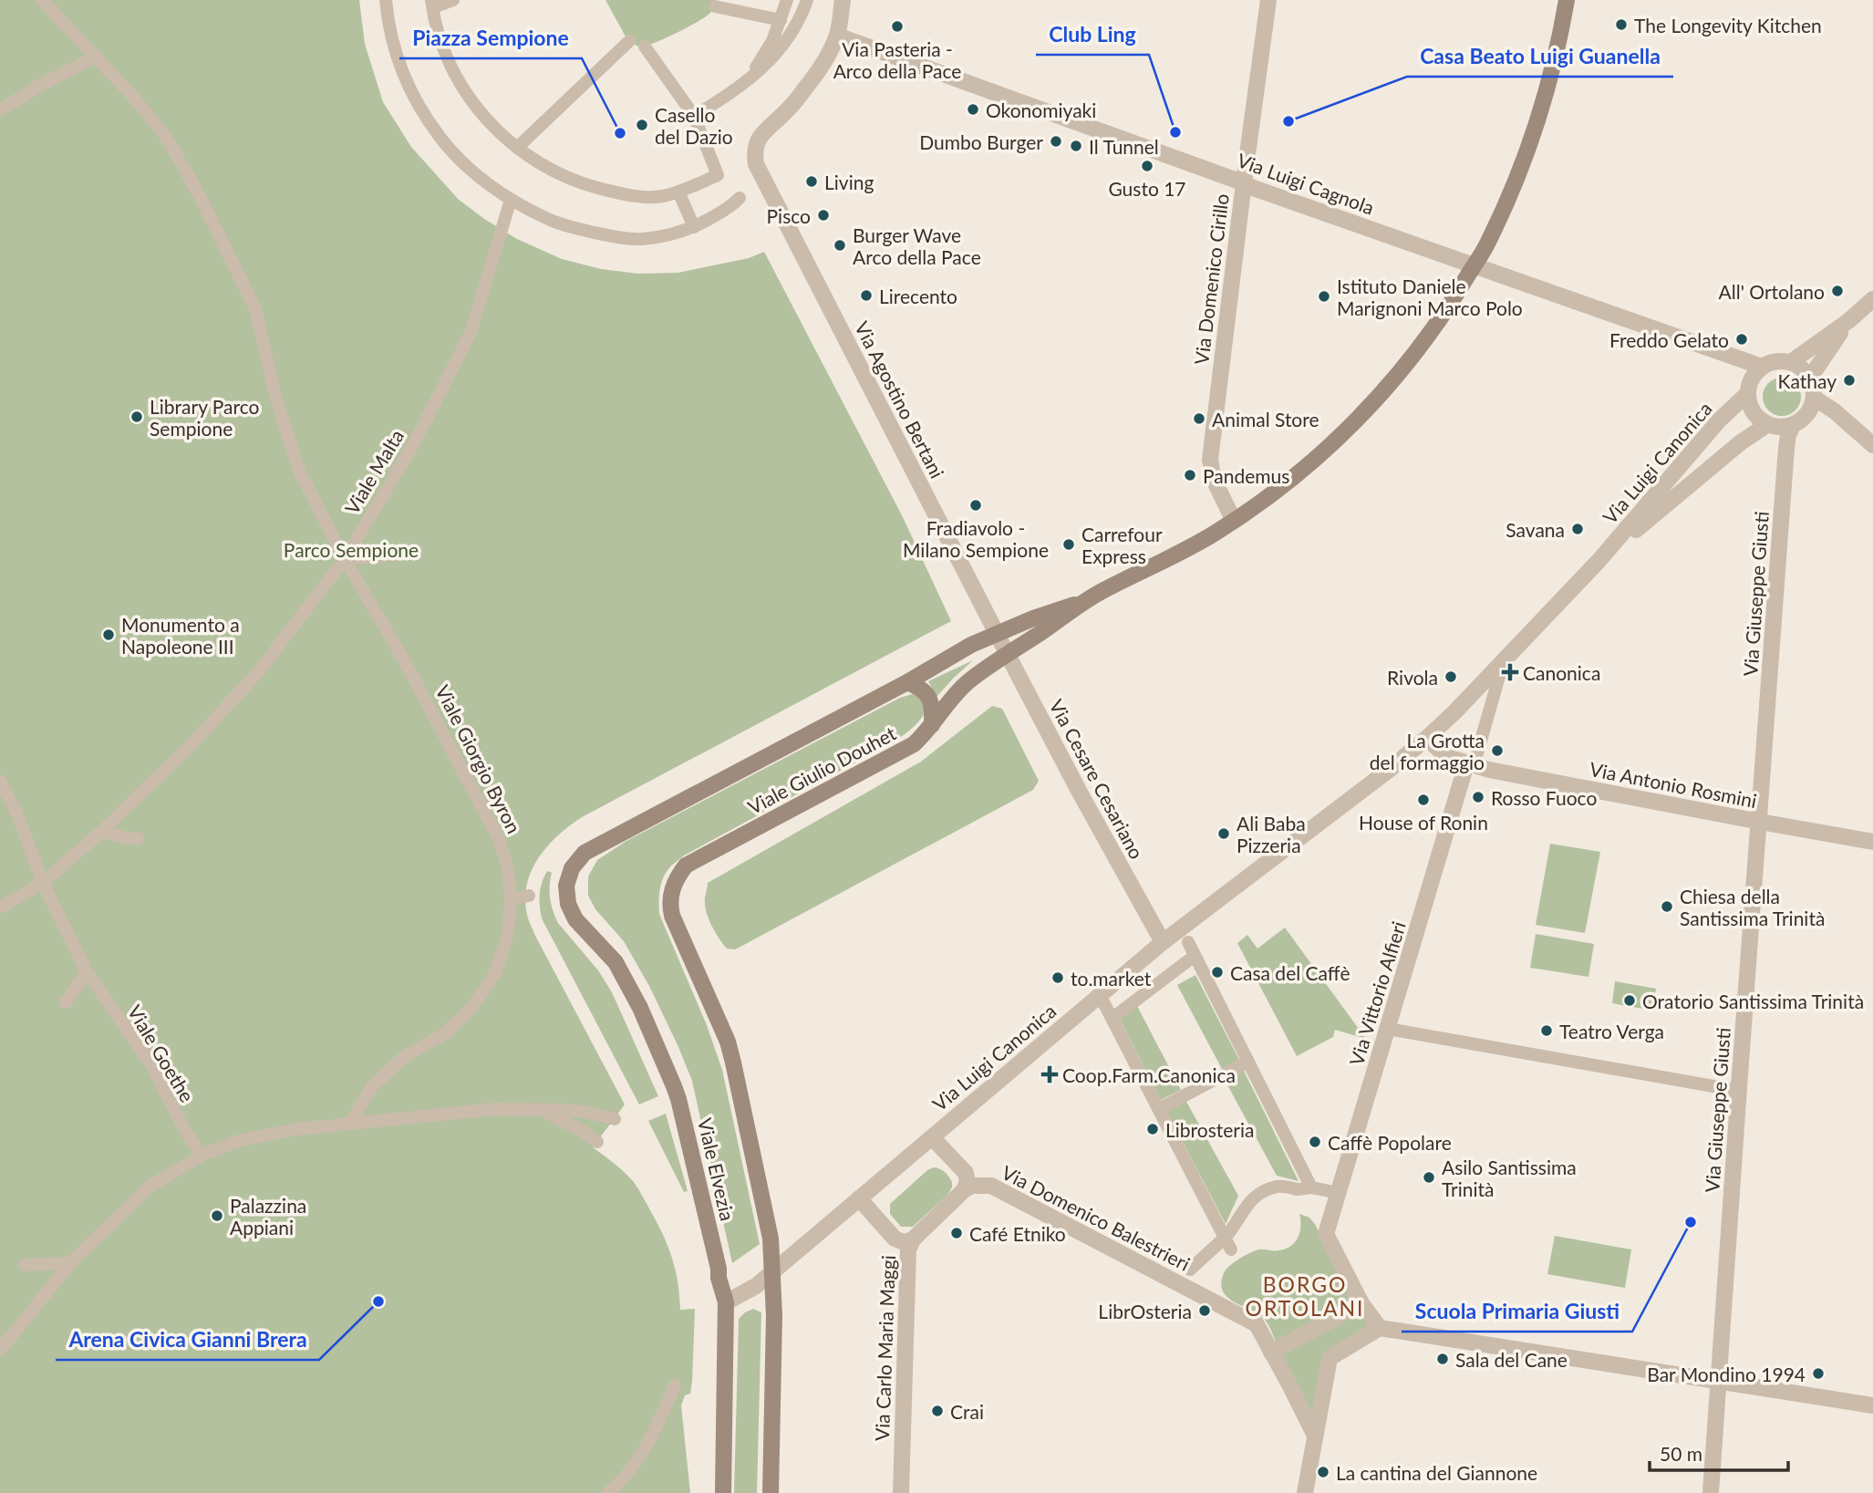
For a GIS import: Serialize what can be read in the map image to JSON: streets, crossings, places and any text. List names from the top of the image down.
{
  "streets": {
    "main road": ["Viale Giulio Douhet", "Viale Elvezia"],
    "street": [
      "Via Luigi Cagnola",
      "Via Domenico Cirillo",
      "Via Agostino Bertani",
      "Via Luigi Canonica",
      "Viale Malta",
      "Via Giuseppe Giusti",
      "Viale Giorgio Byron",
      "Via Cesare Cesariano",
      "Via Antonio Rosmini",
      "Via Vittorio Alfieri",
      "Viale Goethe",
      "Via Domenico Balestrieri",
      "Via Carlo Maria Maggi"
    ]
  },
  "crossings": [
    ["Via Luigi Cagnola", "Via Domenico Cirillo"],
    ["Via Luigi Cagnola", "Via Agostino Bertani"],
    ["Via Luigi Cagnola", "Via Luigi Canonica"],
    ["Via Luigi Cagnola", "Via Giuseppe Giusti"],
    ["Via Agostino Bertani", "Via Cesare Cesariano"],
    ["Via Luigi Canonica", "Via Giuseppe Giusti"],
    ["Via Luigi Canonica", "Via Cesare Cesariano"],
    ["Via Luigi Canonica", "Via Antonio Rosmini"],
    ["Via Luigi Canonica", "Viale Elvezia"],
    ["Via Luigi Canonica", "Via Carlo Maria Maggi"],
    ["Viale Malta", "Viale Giorgio Byron"],
    ["Viale Malta", "Viale Goethe"],
    ["Via Giuseppe Giusti", "Via Antonio Rosmini"],
    ["Viale Giulio Douhet", "Via Cesare Cesariano"],
    ["Viale Giulio Douhet", "Viale Elvezia"],
    ["Via Antonio Rosmini", "Via Vittorio Alfieri"]
  ],
  "districts": ["BORGO ORTOLANI"],
  "parks": ["Parco Sempione"],
  "places": {
    "other": [
      "The Longevity Kitchen",
      "Via Pasteria - Arco della Pace",
      "Okonomiyaki",
      "Casa Beato Luigi Guanella",
      "Casello del Dazio",
      "Club Ling",
      "Piazza Sempione",
      "Dumbo Burger",
      "Il Tunnel",
      "Gusto 17",
      "Living",
      "Pisco",
      "Burger Wave Arco della Pace",
      "All' Ortolano",
      "Lirecento",
      "Istituto Daniele Marignoni Marco Polo",
      "Freddo Gelato",
      "Kathay",
      "Library Parco Sempione",
      "Animal Store",
      "Pandemus",
      "Fradiavolo - Milano Sempione",
      "Savana",
      "Carrefour Express",
      "Monumento a Napoleone III",
      "Rivola",
      "La Grotta del formaggio",
      "Rosso Fuoco",
      "House of Ronin",
      "Ali Baba Pizzeria",
      "Chiesa della Santissima Trinità",
      "Casa del Caffè",
      "to.market",
      "Oratorio Santissima Trinità",
      "Teatro Verga",
      "Librosteria",
      "Caffè Popolare",
      "Asilo Santissima Trinità",
      "Palazzina Appiani",
      "Scuola Primaria Giusti",
      "Café Etniko",
      "Arena Civica Gianni Brera",
      "LibrOsteria",
      "Sala del Cane",
      "Bar Mondino 1994",
      "Crai",
      "La cantina del Giannone"
    ],
    "health": ["Canonica", "Coop.Farm.Canonica"]
  },
  "scale_bar": "50 m"
}
